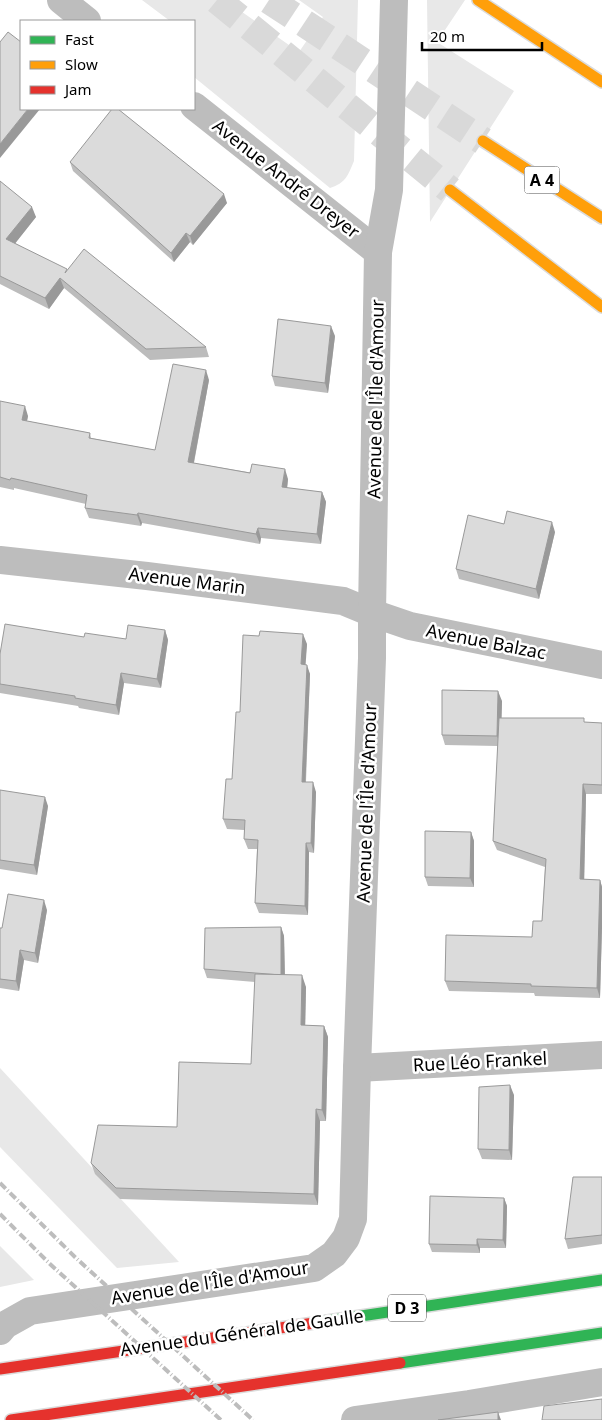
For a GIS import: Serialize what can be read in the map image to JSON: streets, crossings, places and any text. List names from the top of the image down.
{
  "streets": {
    "main road": ["A 4", "D 3", "Avenue du Général de Gaulle"],
    "street": [
      "Avenue André Dreyer",
      "Avenue de l'Île d'Amour",
      "Avenue Marin",
      "Avenue Balzac",
      "Rue Léo Frankel"
    ]
  },
  "crossings": [
    ["Avenue André Dreyer", "Avenue de l'Île d'Amour"],
    ["Avenue de l'Île d'Amour", "Avenue Marin"],
    ["Avenue de l'Île d'Amour", "Avenue Balzac"],
    ["Avenue de l'Île d'Amour", "Rue Léo Frankel"],
    ["Avenue Marin", "Avenue Balzac"]
  ],
  "legend": ["Fast", "Slow", "Jam"],
  "scale_bar": "20 m"
}
